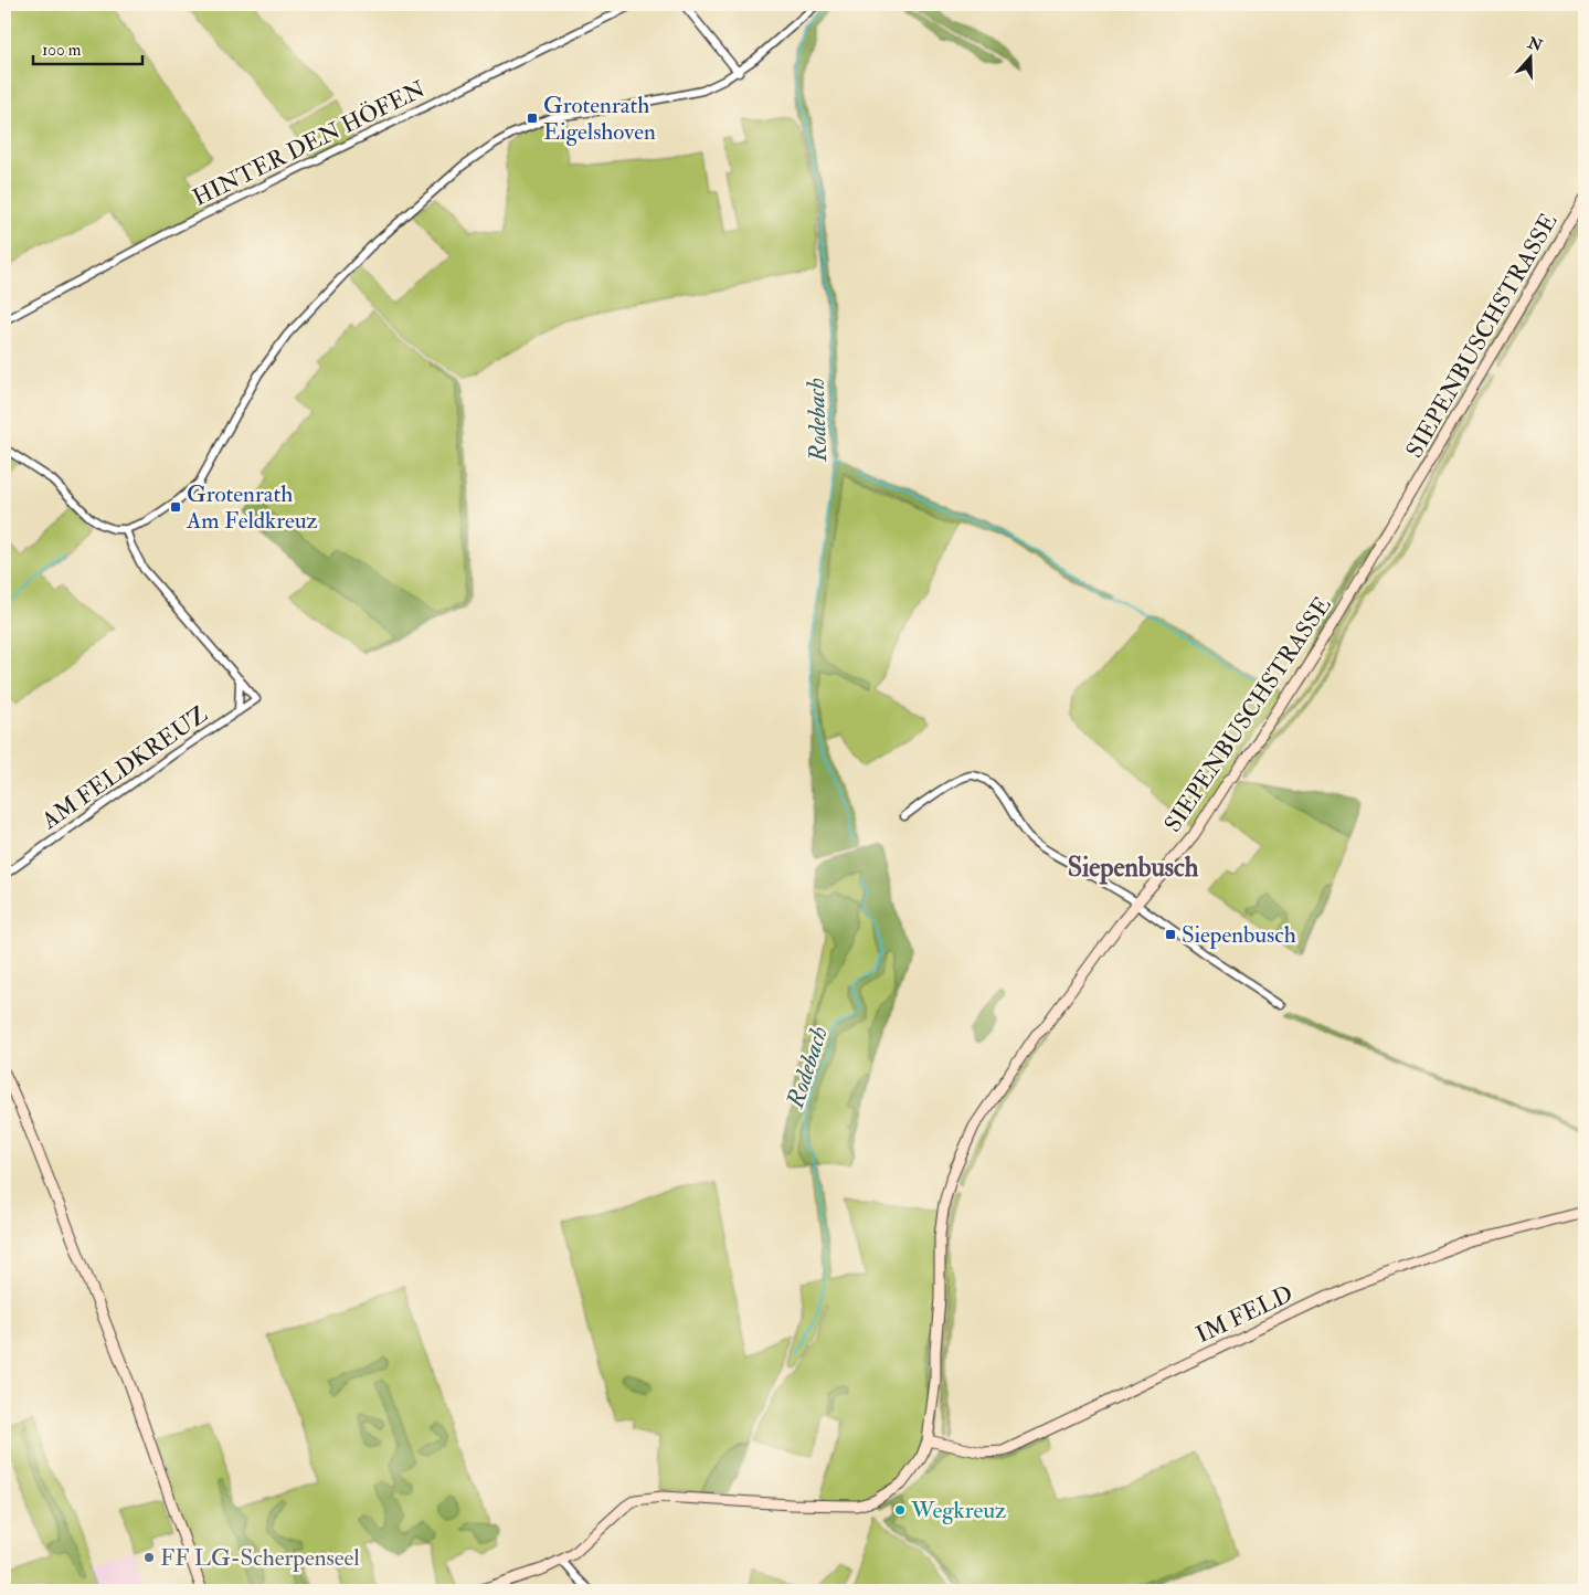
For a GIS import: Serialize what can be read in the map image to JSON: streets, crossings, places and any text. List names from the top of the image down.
{
  "streets": {
    "main road": ["SIEPENBUSCHSTRASSE", "IM FELD"],
    "street": ["HINTER DEN HÖFEN", "AM FELDKREUZ"]
  },
  "crossings": [
    ["SIEPENBUSCHSTRASSE", "IM FELD"]
  ],
  "districts": ["Siepenbusch"],
  "water": ["Rodebach"],
  "places": {
    "transit": ["Grotenrath Eigelshoven", "Grotenrath Am Feldkreuz", "Siepenbusch"],
    "other": ["Wegkreuz", "FF LG-Scherpenseel"]
  },
  "scale_bar": "100 m",
  "north": "top"
}
